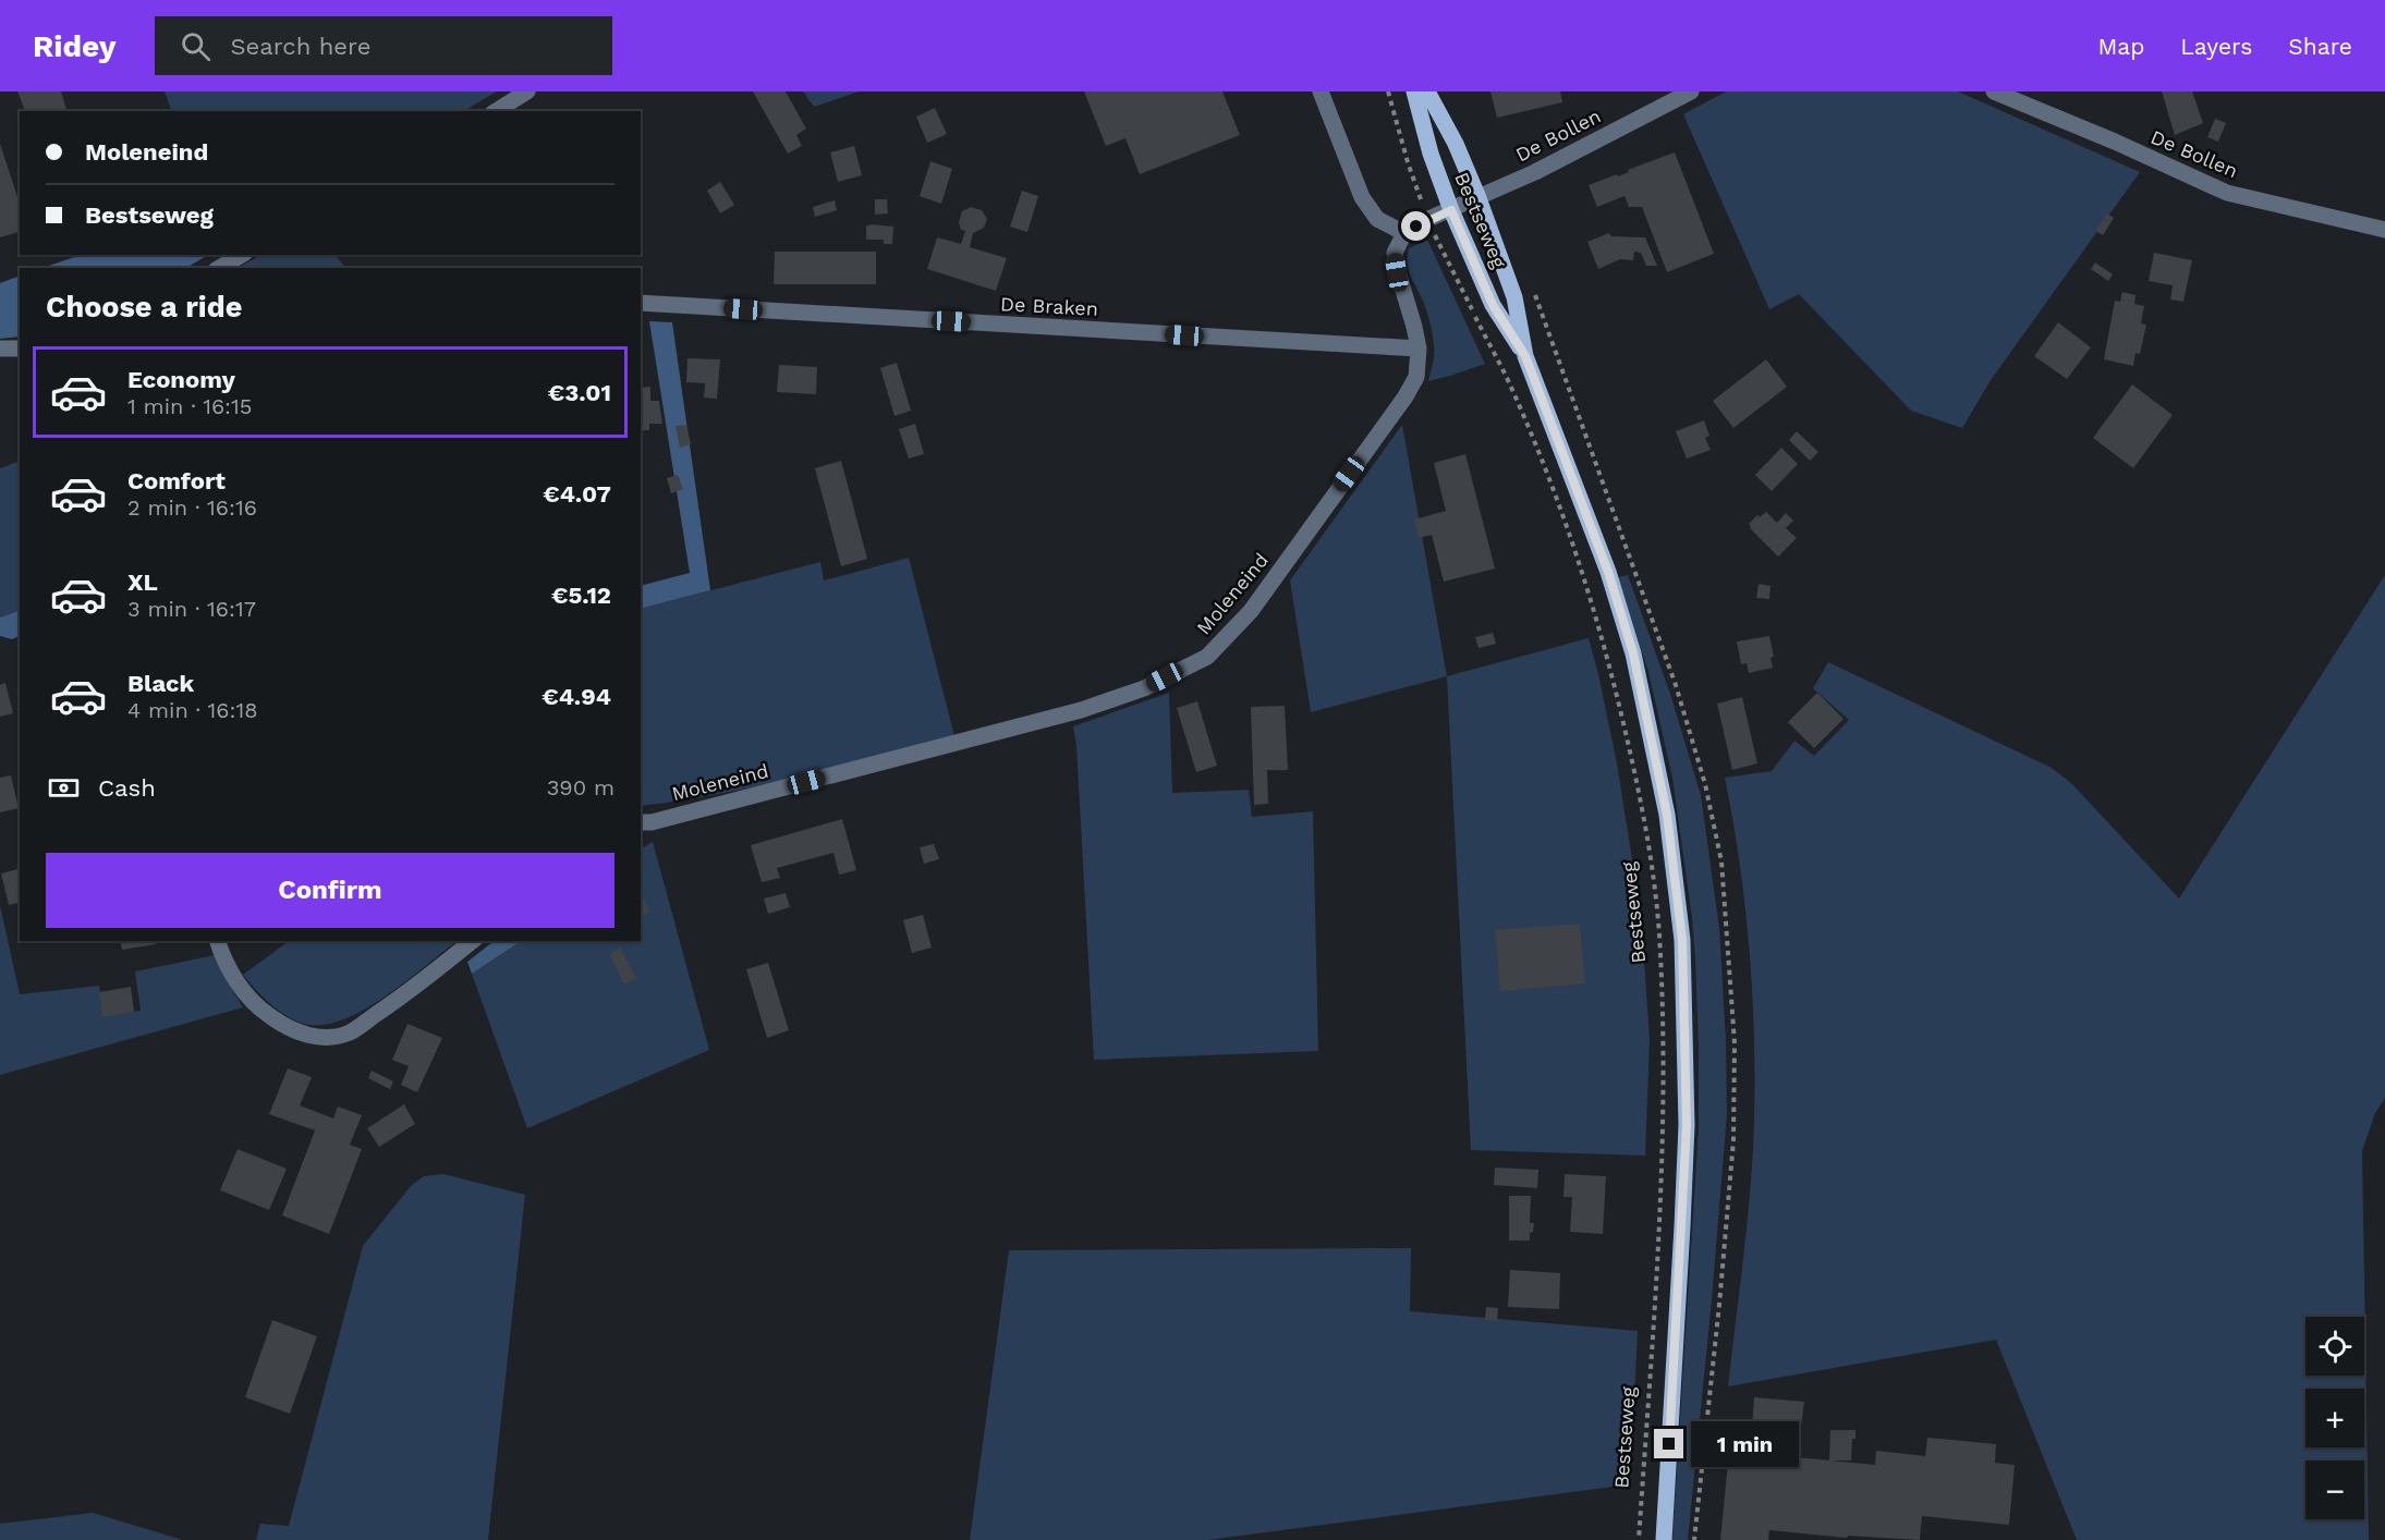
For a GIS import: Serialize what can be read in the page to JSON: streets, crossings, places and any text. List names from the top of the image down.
{
  "streets": {
    "main road": ["Bestseweg"],
    "street": ["De Bollen", "De Braken", "Moleneind"]
  },
  "crossings": [
    ["De Bollen", "Bestseweg"],
    ["De Braken", "Moleneind"]
  ],
  "page": {
    "header": "Ridey",
    "search": "Search here",
    "nav": ["Map", "Layers", "Share"],
    "banner": ["Moleneind", "Bestseweg"],
    "heading": "Choose a ride",
    "list": [
      {
        "name": "Economy",
        "note": "1 min · 16:15",
        "value": "€3.01"
      },
      {
        "name": "Comfort",
        "note": "2 min · 16:16",
        "value": "€4.07"
      },
      {
        "name": "XL",
        "note": "3 min · 16:17",
        "value": "€5.12"
      },
      {
        "name": "Black",
        "note": "4 min · 16:18",
        "value": "€4.94"
      }
    ],
    "pay": ["Cash", "390 m"],
    "buttons": "Confirm",
    "map_buttons": ["+", "−"],
    "bubble": "1 min"
  }
}
